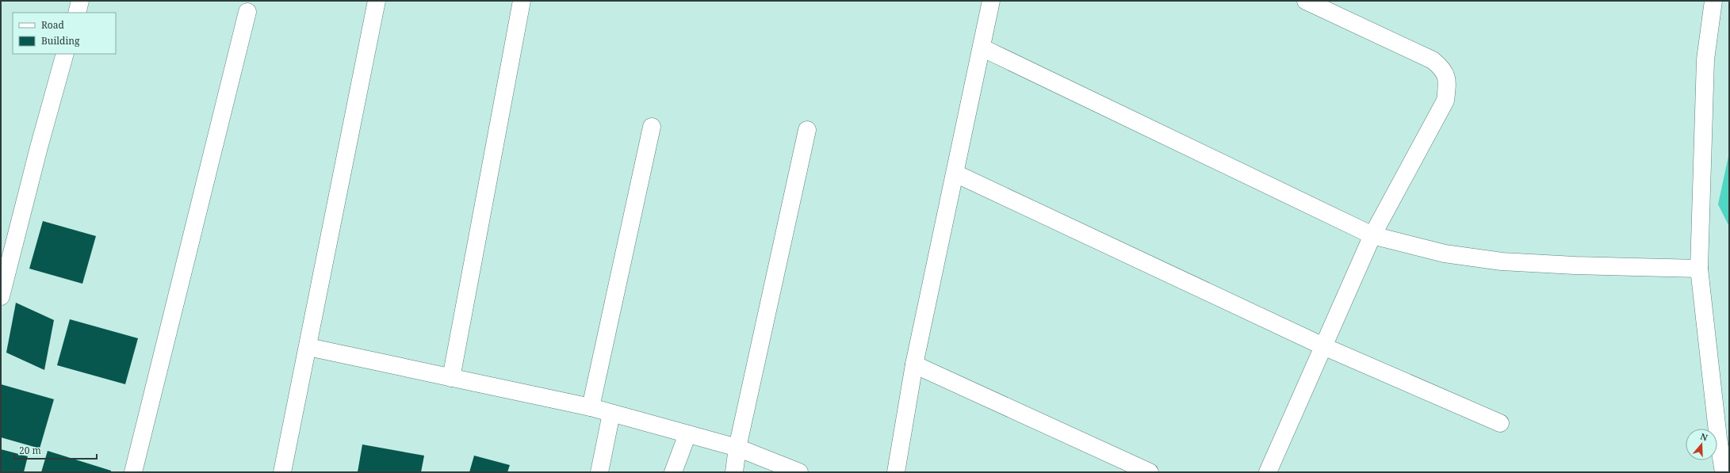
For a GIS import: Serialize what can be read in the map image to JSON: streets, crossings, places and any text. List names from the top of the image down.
{
  "legend": ["Road", "Building"],
  "scale_bar": "20 m",
  "north": "top"
}
